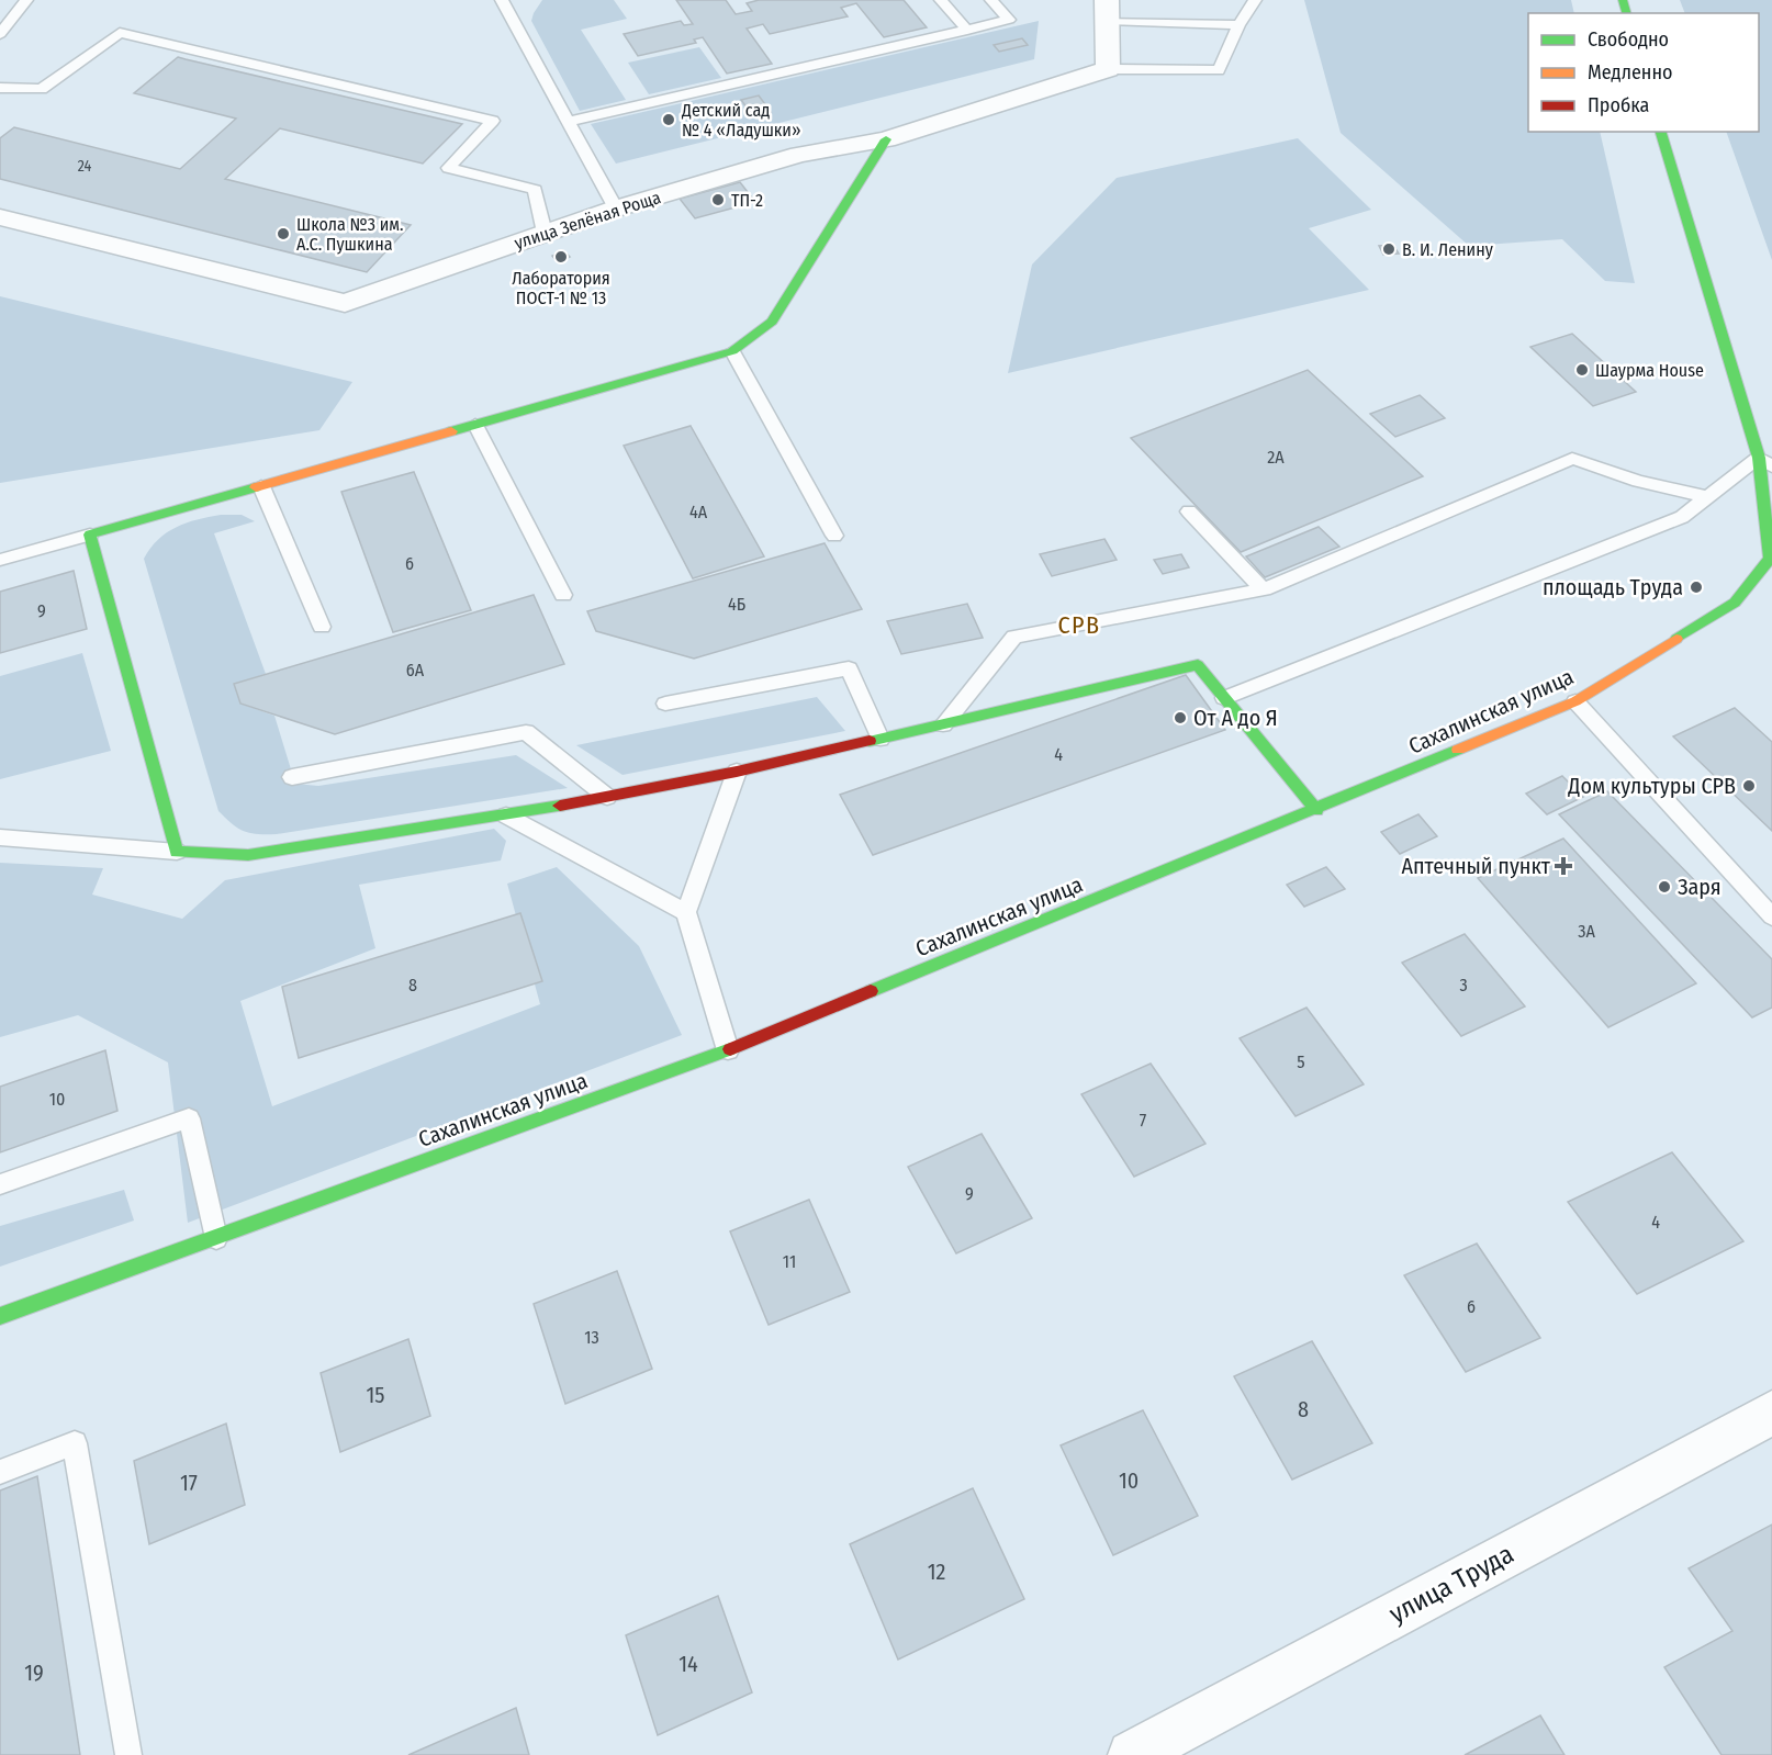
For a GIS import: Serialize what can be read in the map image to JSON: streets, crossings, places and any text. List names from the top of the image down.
{
  "streets": {
    "street": ["улица Зелёная Роща", "Сахалинская улица", "улица Труда"]
  },
  "districts": ["СРВ"],
  "places": {
    "other": [
      "Детский сад № 4 «Ладушки»",
      "ТП-2",
      "Школа №3 им. А.С. Пушкина",
      "В. И. Ленину",
      "Лаборатория ПОСТ-1 № 13",
      "Шаурма House",
      "площадь Труда",
      "От А до Я",
      "Дом культуры СРВ",
      "Заря"
    ],
    "health": ["Аптечный пункт"]
  },
  "house_numbers": [
    "24",
    "2А",
    "4А",
    "6",
    "4Б",
    "9",
    "6А",
    "4",
    "3А",
    "8",
    "3",
    "5",
    "10",
    "7",
    "9",
    "4",
    "11",
    "6",
    "13",
    "15",
    "8",
    "10",
    "17",
    "12",
    "14",
    "19"
  ],
  "legend": ["Свободно", "Медленно", "Пробка"]
}
